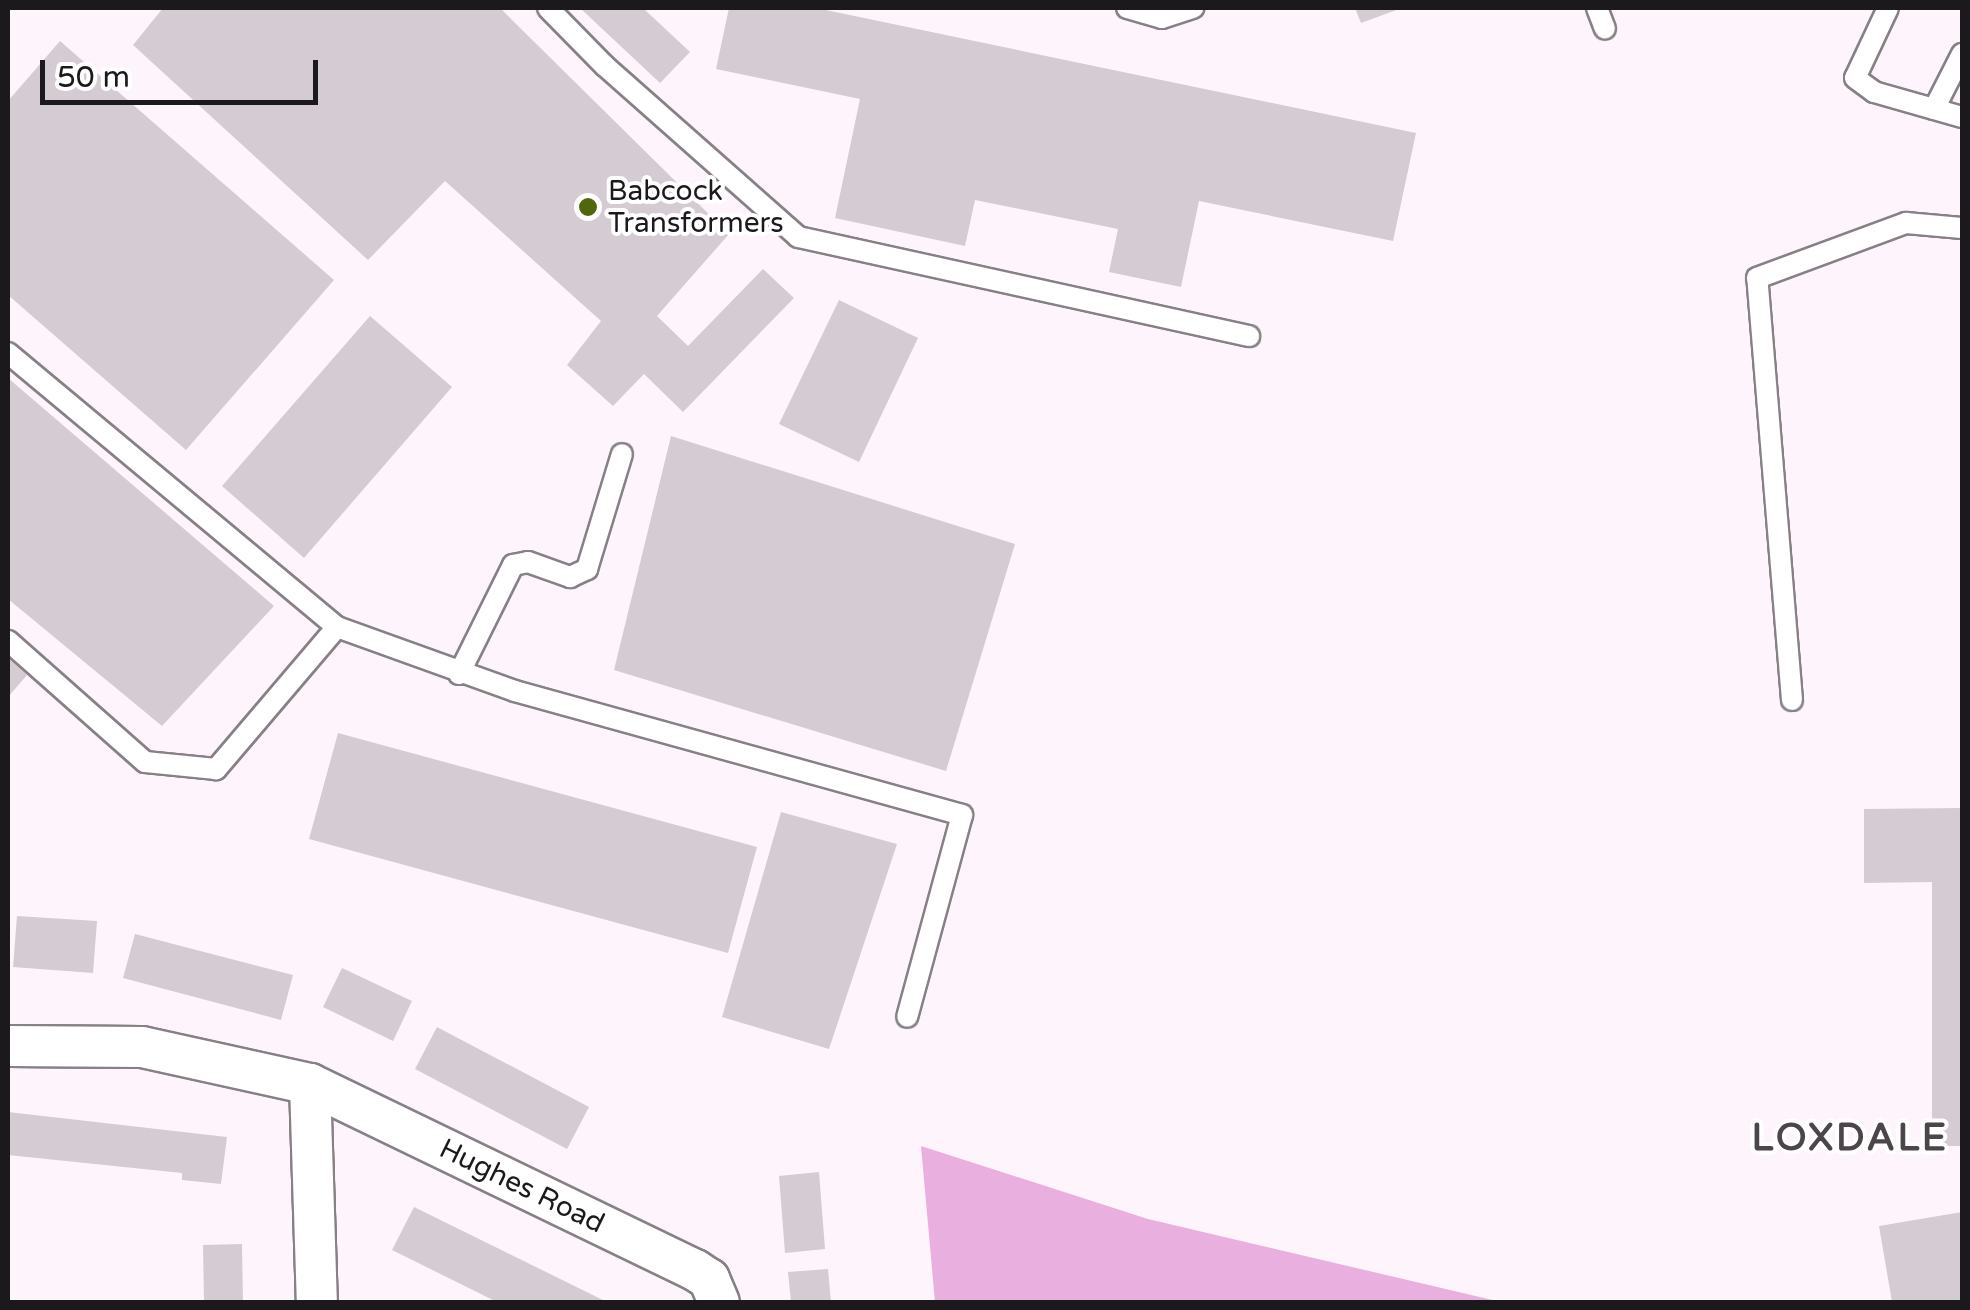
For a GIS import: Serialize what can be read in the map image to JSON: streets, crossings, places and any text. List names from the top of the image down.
{
  "streets": {
    "street": ["Hughes Road"]
  },
  "districts": ["LOXDALE"],
  "places": ["Babcock Transformers"],
  "scale_bar": "50 m"
}
